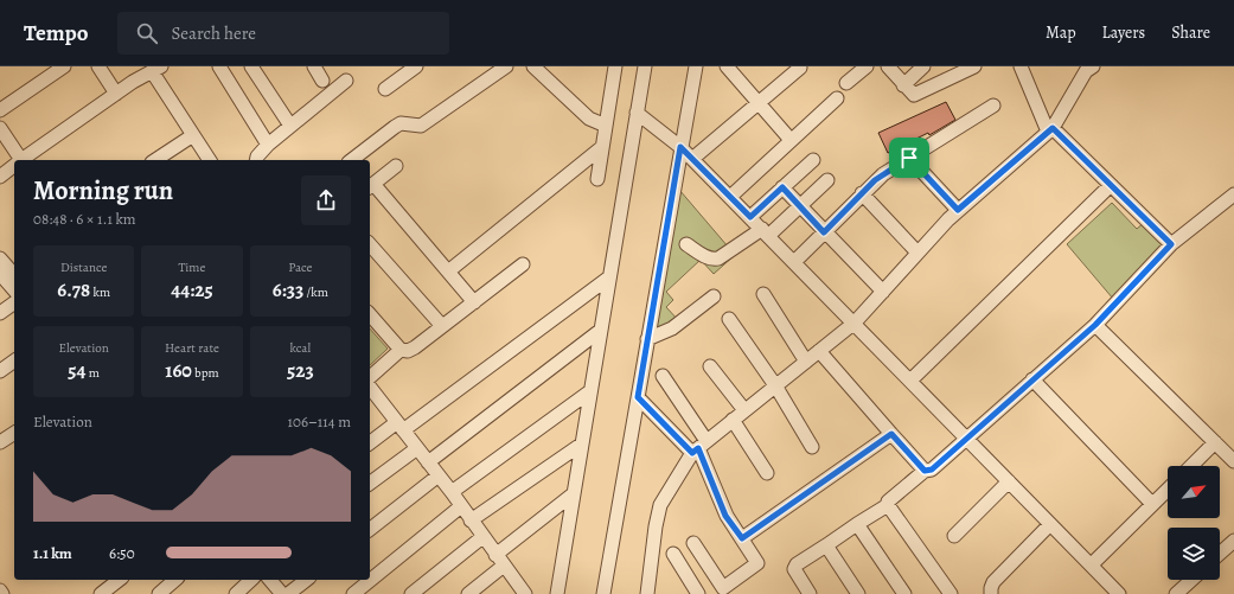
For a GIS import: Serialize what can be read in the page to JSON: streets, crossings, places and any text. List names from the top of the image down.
{
  "north": "top right",
  "page": {
    "header": "Tempo",
    "search": "Search here",
    "nav": ["Map", "Layers", "Share"],
    "heading": ["Morning run", "08:48 · 6 × 1.1 km"],
    "stats": [
      ["Distance", "6.78 km"],
      ["Time", "44:25"],
      ["Pace", "6:33 /km"],
      ["Elevation", "54 m"],
      ["Heart rate", "160 bpm"],
      ["kcal", "523"]
    ],
    "chart": ["Elevation", "106–114 m"],
    "list": [
      {
        "name": "1.1 km",
        "note": "6:50"
      }
    ]
  }
}
